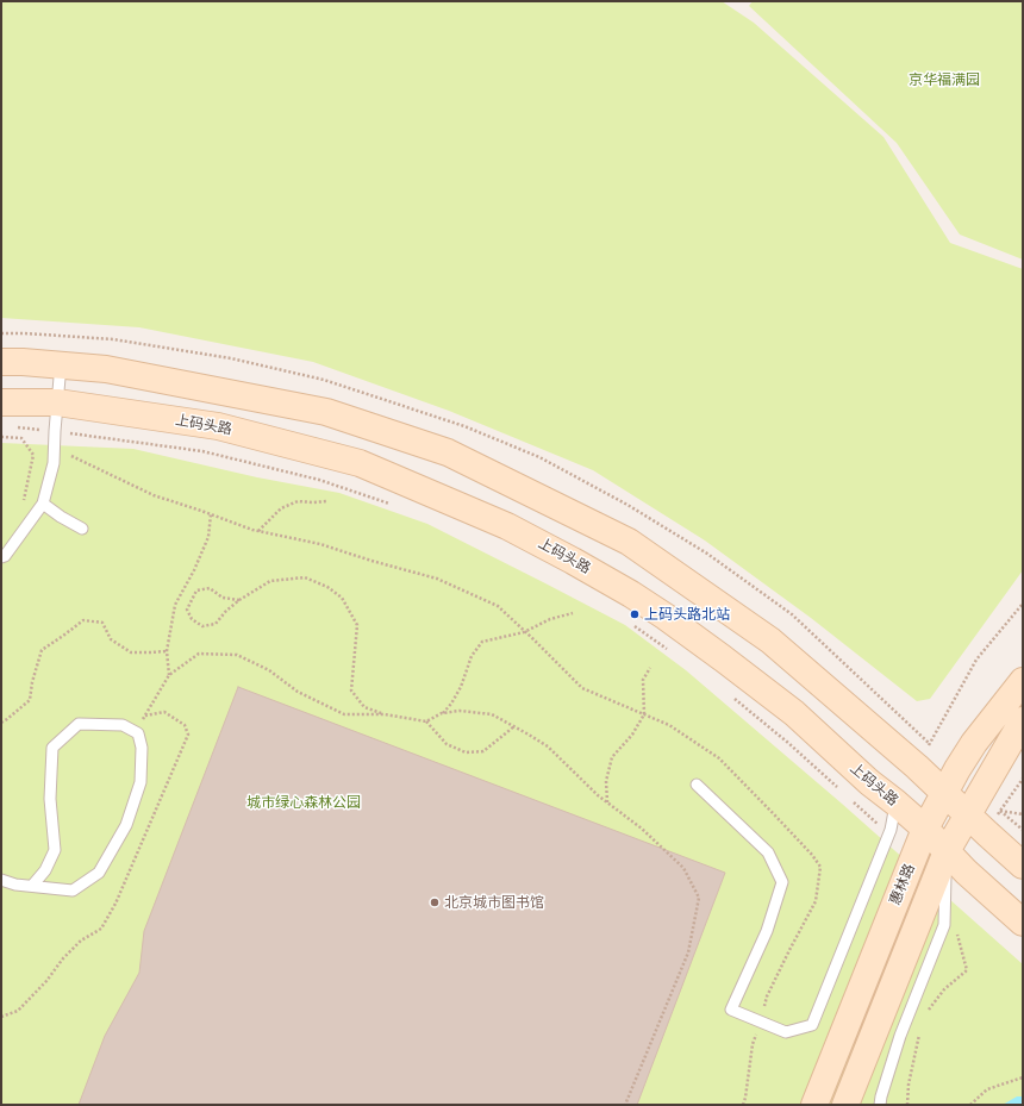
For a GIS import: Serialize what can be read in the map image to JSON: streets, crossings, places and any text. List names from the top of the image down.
{
  "streets": {
    "main road": ["上码头路", "惠林路"]
  },
  "crossings": [
    ["上码头路", "惠林路"]
  ],
  "parks": ["京华福满园", "城市绿心森林公园"],
  "places": ["上码头路北站", "北京城市图书馆"]
}
